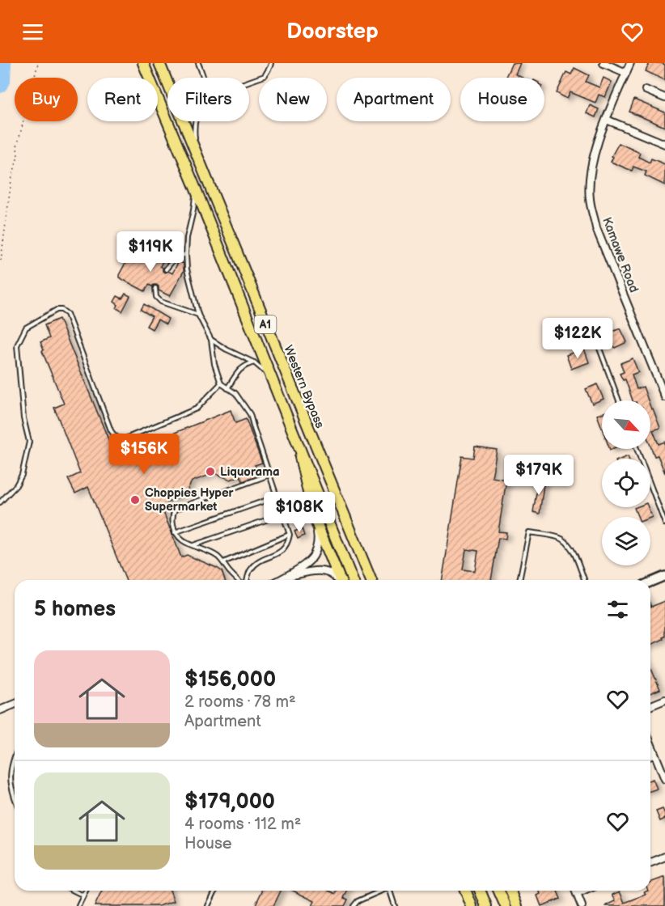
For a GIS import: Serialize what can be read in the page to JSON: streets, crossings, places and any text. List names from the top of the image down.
{
  "streets": {
    "main road": ["A1", "Western Bypass"],
    "street": ["Kamawe Road"]
  },
  "places": ["Liquorama", "Choppies Hyper Supermarket"],
  "north": "bottom right",
  "page": {
    "header": "Doorstep",
    "chip": [
      "Buy",
      "Rent",
      "Filters",
      "New",
      "Apartment",
      "House"
    ],
    "price": [
      "$119K",
      "$122K",
      "$156K",
      "$179K",
      "$108K"
    ],
    "heading": "5 homes",
    "list": [
      {
        "name": "$156,000",
        "note": "2 rooms · 78 m² · Apartment"
      },
      {
        "name": "$179,000",
        "note": "4 rooms · 112 m² · House"
      }
    ]
  }
}
